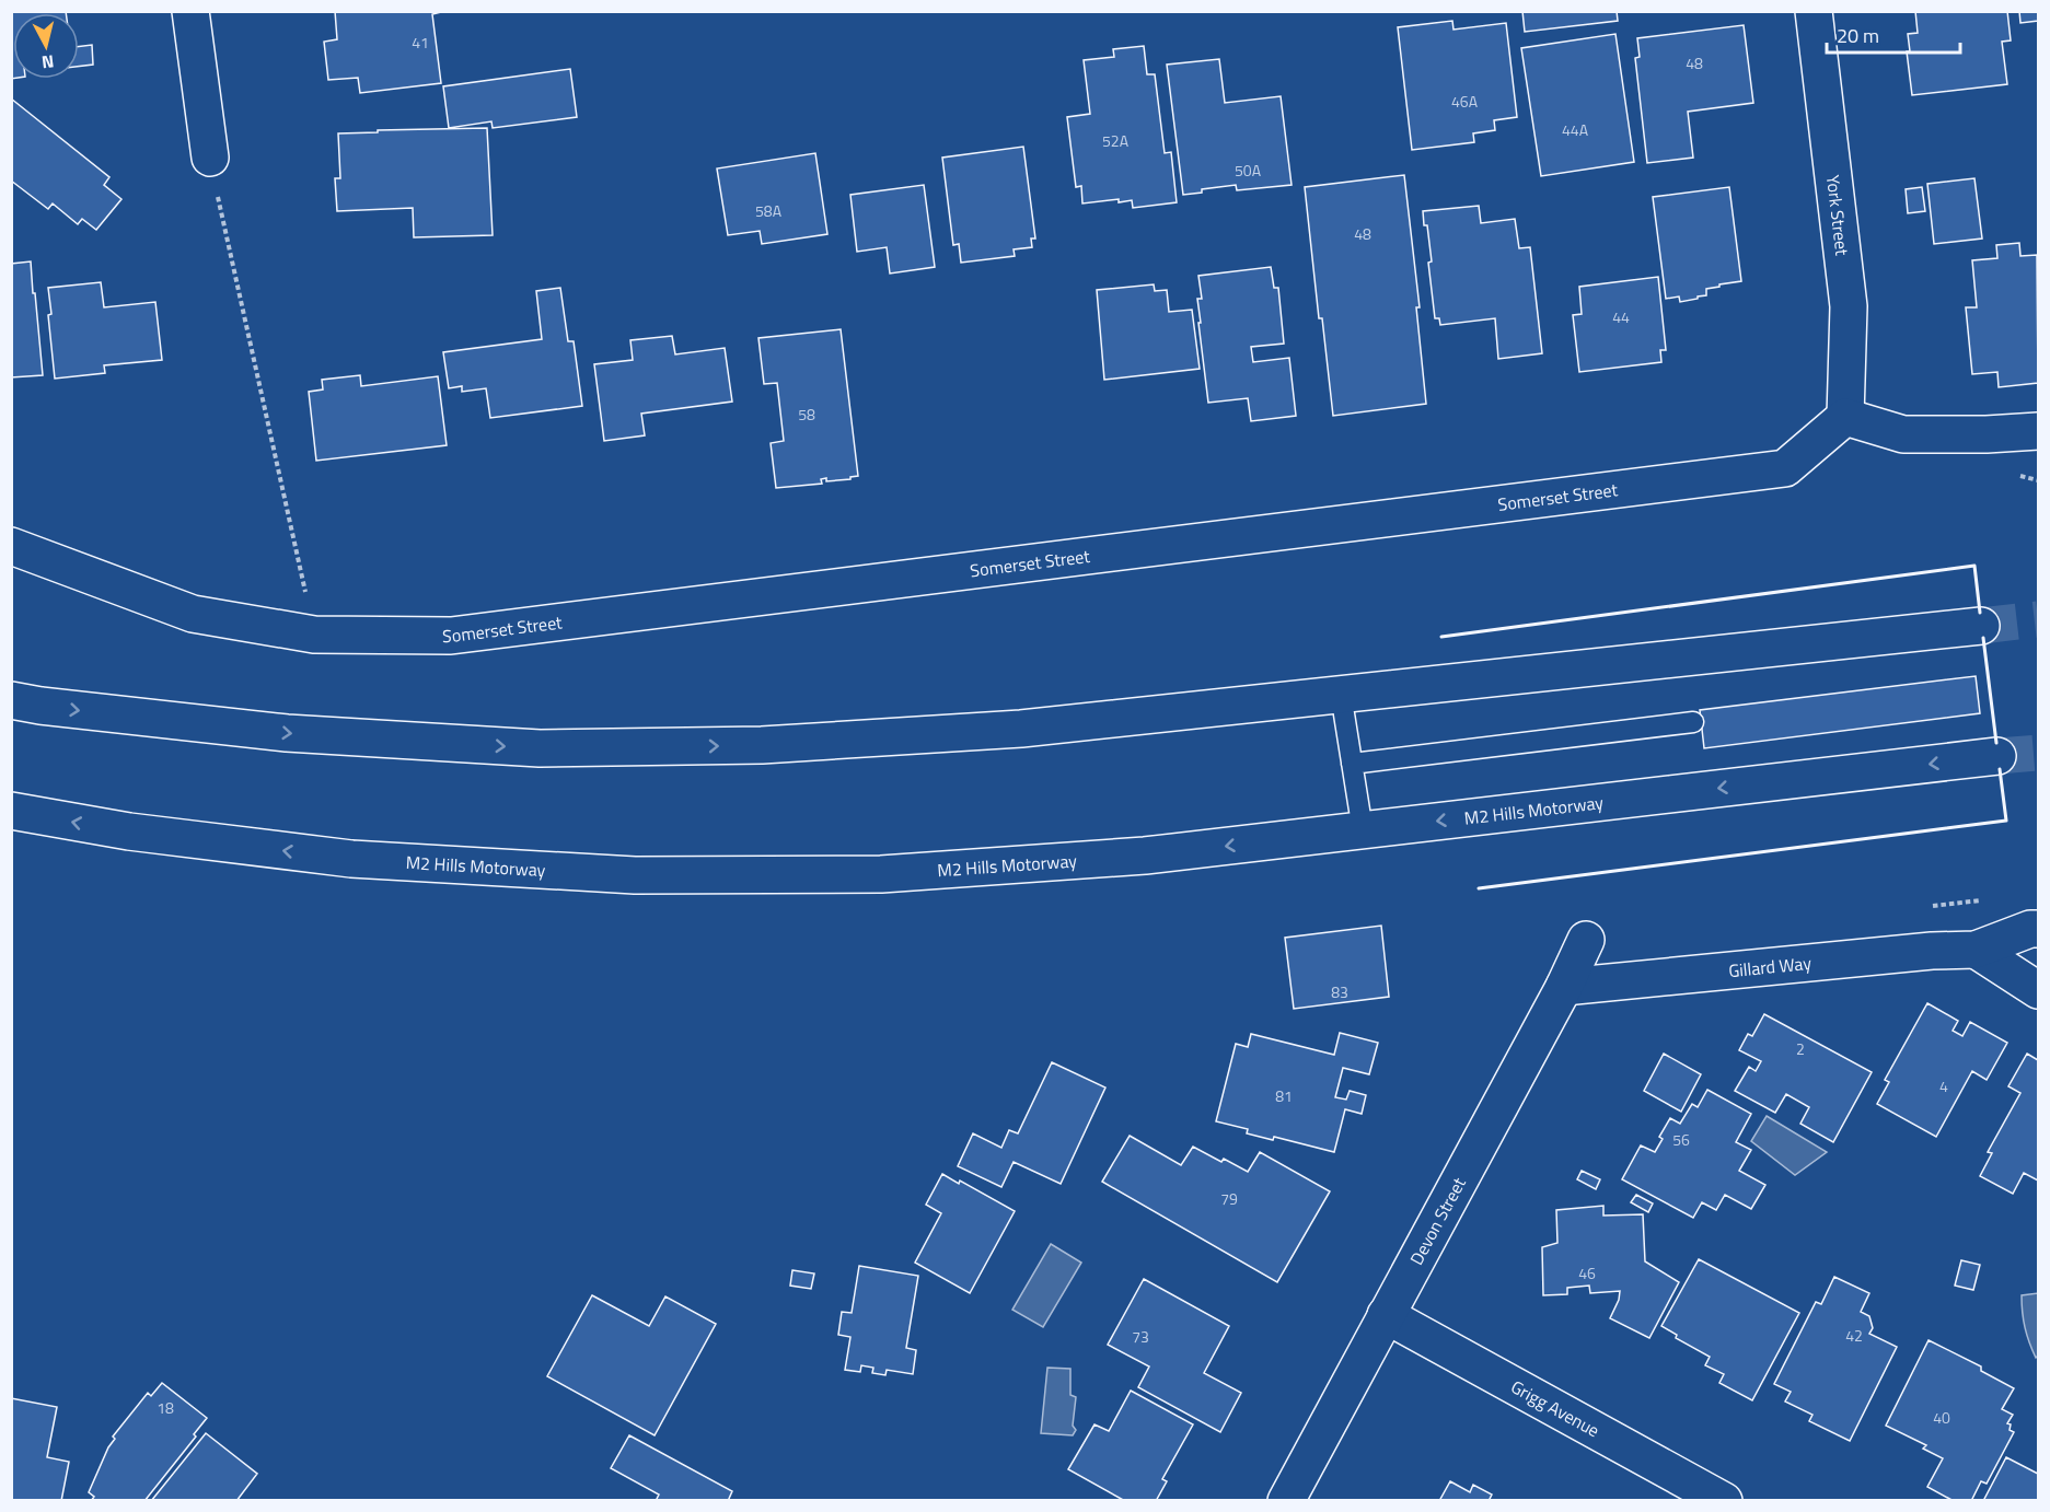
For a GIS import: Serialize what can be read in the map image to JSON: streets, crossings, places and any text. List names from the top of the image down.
{
  "streets": {
    "main road": [
      "York Street",
      "Somerset Street",
      "M2 Hills Motorway",
      "Gillard Way",
      "Devon Street",
      "Grigg Avenue"
    ]
  },
  "crossings": [
    ["York Street", "Somerset Street"],
    ["Gillard Way", "Devon Street"],
    ["Devon Street", "Grigg Avenue"]
  ],
  "house_numbers": [
    "41",
    "48",
    "46A",
    "44A",
    "52A",
    "50A",
    "58A",
    "48",
    "44",
    "58",
    "83",
    "2",
    "4",
    "81",
    "56",
    "79",
    "46",
    "42",
    "73",
    "18",
    "40"
  ],
  "scale_bar": "20 m",
  "north": "bottom"
}
